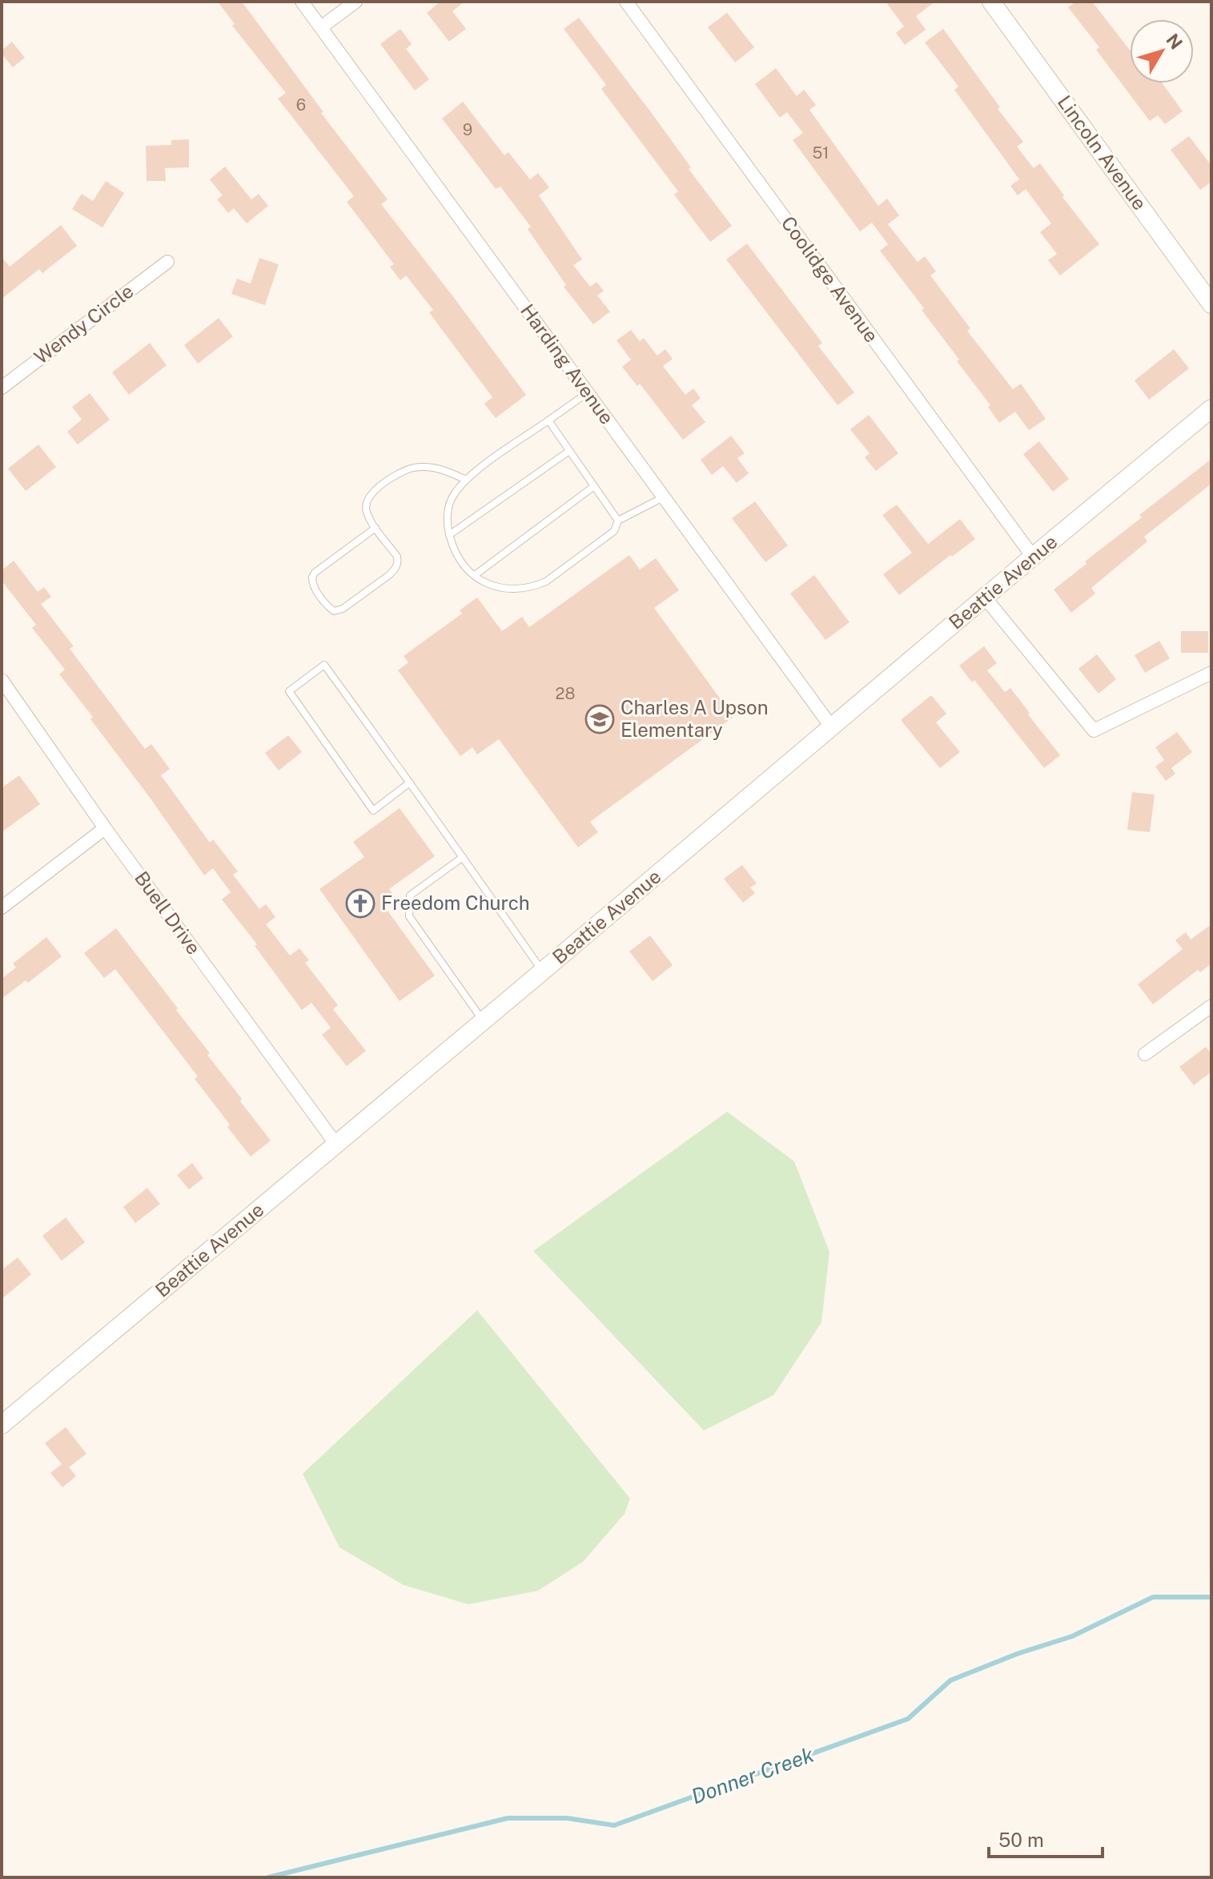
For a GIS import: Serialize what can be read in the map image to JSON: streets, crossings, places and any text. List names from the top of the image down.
{
  "streets": {
    "street": [
      "Lincoln Avenue",
      "Coolidge Avenue",
      "Wendy Circle",
      "Harding Avenue",
      "Beattie Avenue",
      "Buell Drive"
    ]
  },
  "crossings": [
    ["Coolidge Avenue", "Beattie Avenue"],
    ["Harding Avenue", "Beattie Avenue"],
    ["Beattie Avenue", "Buell Drive"]
  ],
  "water": ["Donner Creek"],
  "places": {
    "school or university": ["Charles A Upson Elementary"],
    "church": ["Freedom Church"]
  },
  "house_numbers": [
    "6",
    "9",
    "51",
    "28"
  ],
  "scale_bar": "50 m",
  "north": "top right"
}
